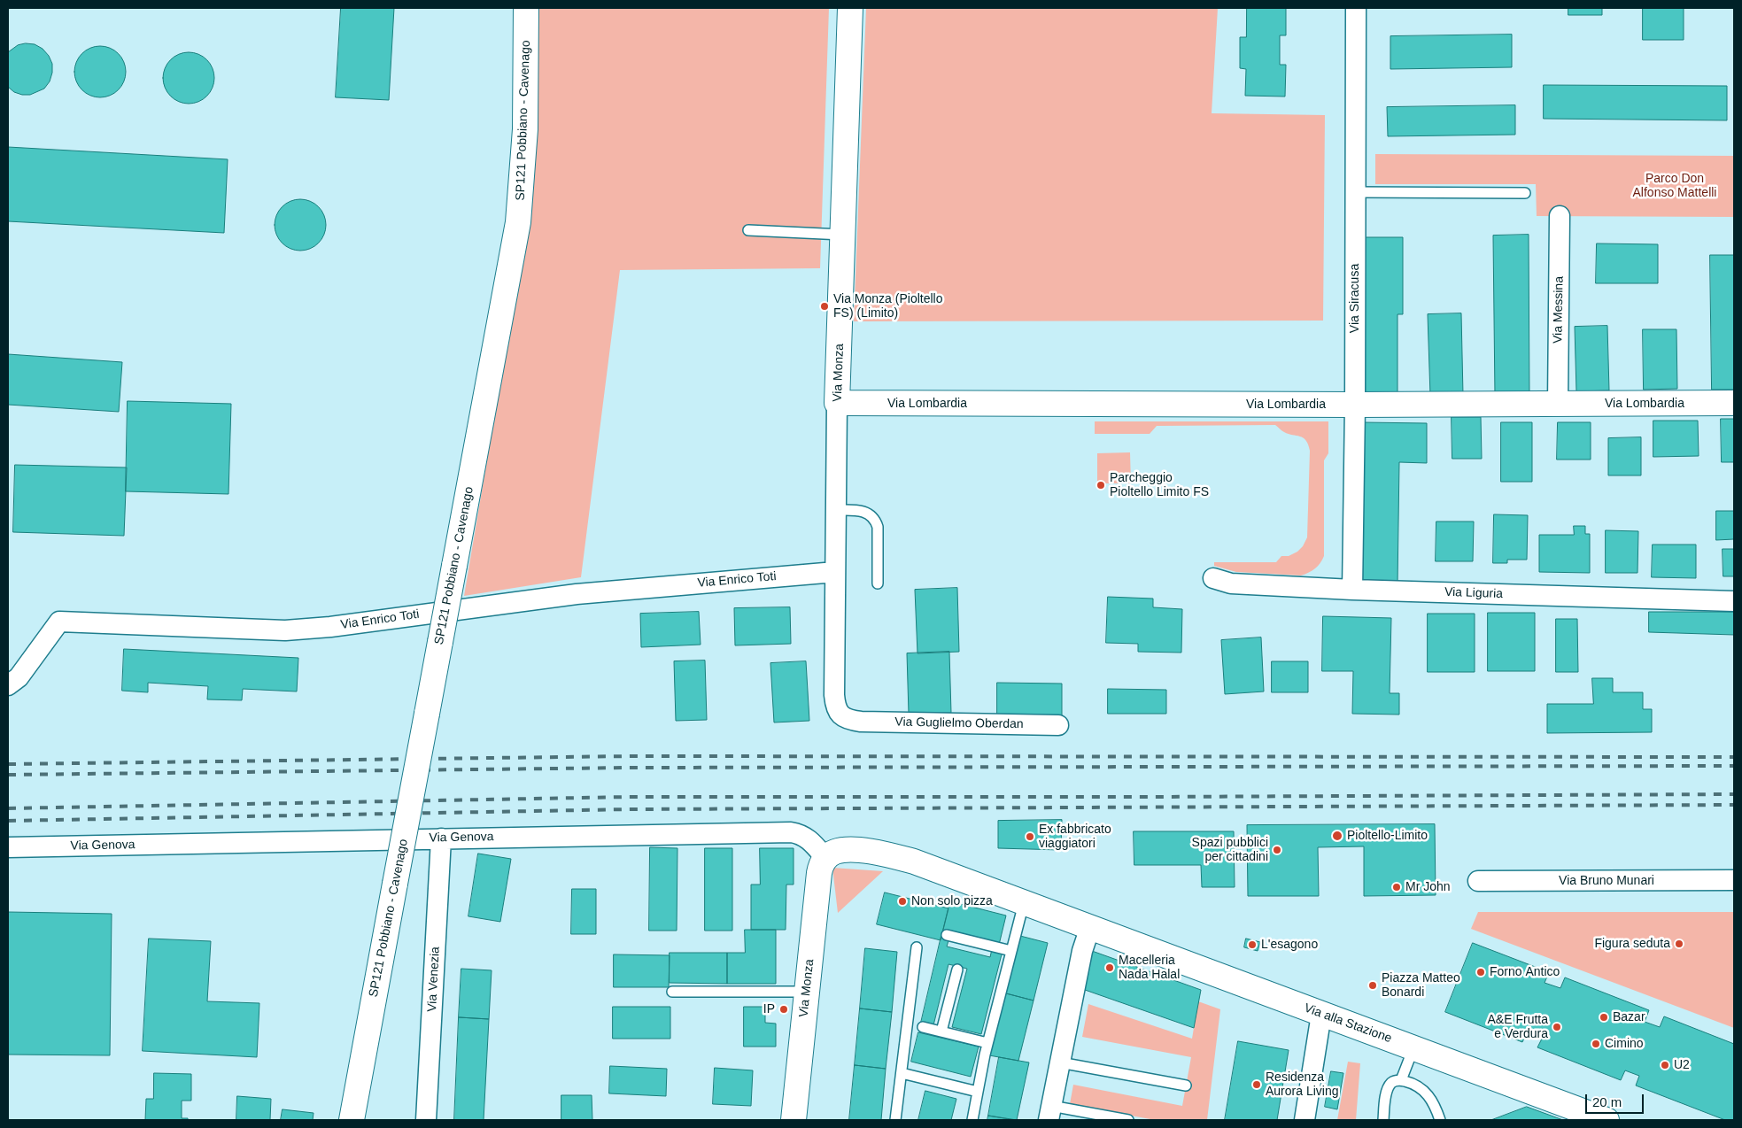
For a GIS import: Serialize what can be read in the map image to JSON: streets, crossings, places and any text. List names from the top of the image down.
{
  "streets": {
    "street": [
      "SP121 Pobbiano - Cavenago",
      "Via Siracusa",
      "Via Messina",
      "Via Monza",
      "Via Lombardia",
      "Via Enrico Toti",
      "Via Liguria",
      "Via Guglielmo Oberdan",
      "Via Genova",
      "Via Bruno Munari",
      "Via Venezia",
      "Via alla Stazione"
    ]
  },
  "crossings": [
    ["Via Siracusa", "Via Lombardia"],
    ["Via Siracusa", "Via Liguria"],
    ["Via Messina", "Via Lombardia"],
    ["Via Monza", "Via Lombardia"],
    ["Via Monza", "Via Enrico Toti"],
    ["Via Monza", "Via Guglielmo Oberdan"],
    ["Via Monza", "Via Genova"],
    ["Via Monza", "Via alla Stazione"],
    ["Via Genova", "Via Venezia"],
    ["Via Genova", "Via alla Stazione"]
  ],
  "parks": ["Parco Don Alfonso Mattelli"],
  "places": [
    "Via Monza (Pioltello FS) (Limito)",
    "Parcheggio Pioltello Limito FS",
    "Pioltello-Limito",
    "Ex fabbricato viaggiatori",
    "Spazi pubblici per cittadini",
    "Mr John",
    "Non solo pizza",
    "Figura seduta",
    "L'esagono",
    "Macelleria Nada Halal",
    "Forno Antico",
    "Piazza Matteo Bonardi",
    "IP",
    "Bazar",
    "A&E Frutta e Verdura",
    "Cimino",
    "U2",
    "Residenza Aurora Living"
  ],
  "scale_bar": "20 m"
}
